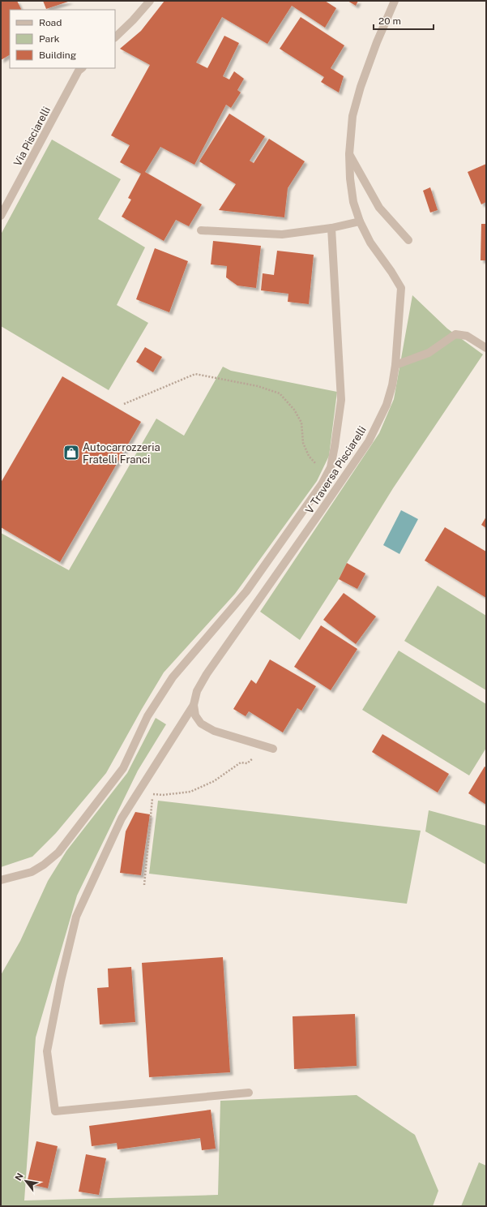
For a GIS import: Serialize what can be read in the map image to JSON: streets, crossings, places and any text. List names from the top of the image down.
{
  "streets": {
    "street": ["Via Pisciarelli", "V Traversa Pisciarelli"]
  },
  "places": {
    "shop": ["Autocarrozzeria Fratelli Franci"]
  },
  "legend": ["Road", "Park", "Building"],
  "scale_bar": "20 m",
  "north": "top left"
}
